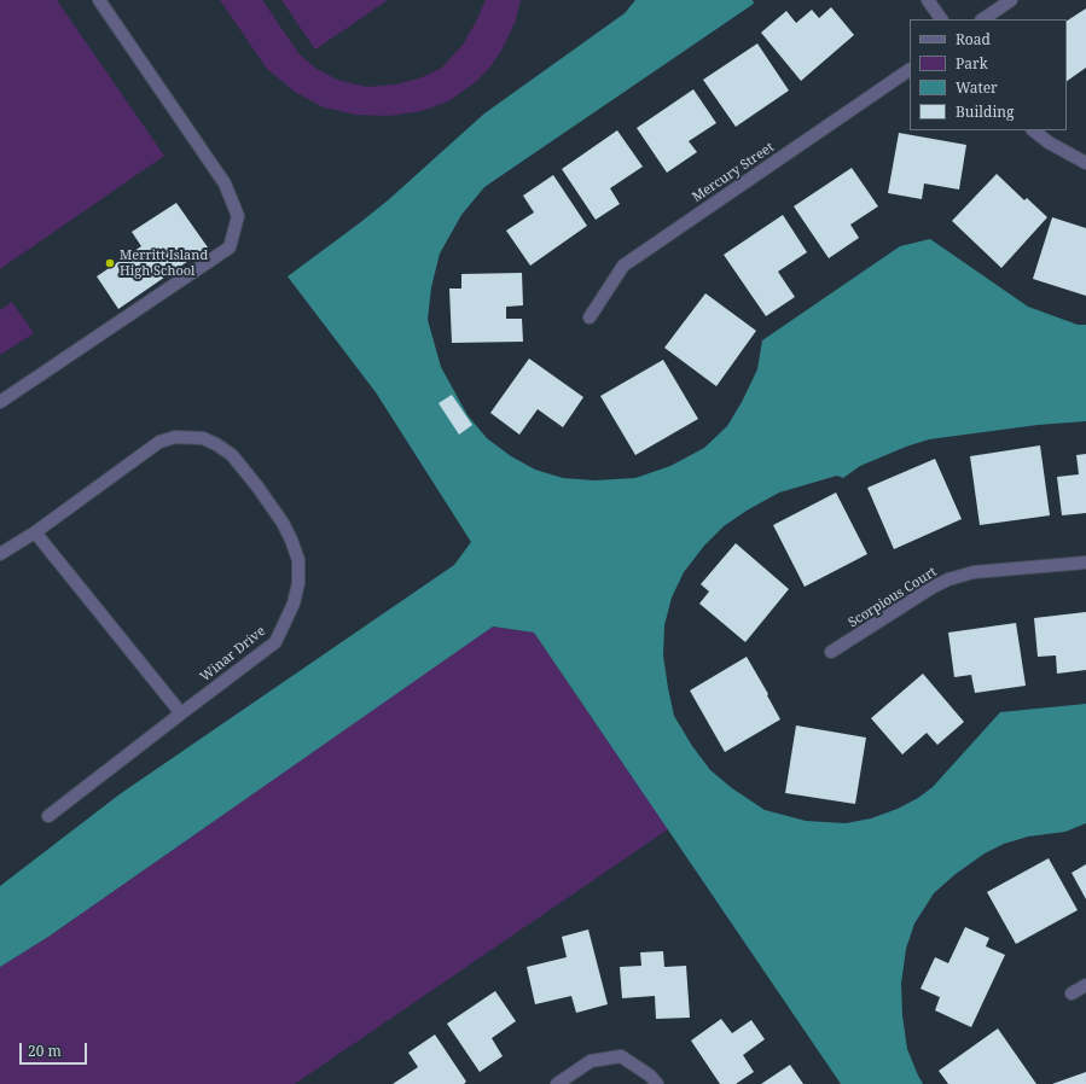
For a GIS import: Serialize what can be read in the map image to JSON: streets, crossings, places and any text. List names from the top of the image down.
{
  "streets": {
    "street": ["Mercury Street", "Scorpious Court", "Winar Drive"]
  },
  "places": ["Merritt Island High School"],
  "legend": [
    "Road",
    "Park",
    "Water",
    "Building"
  ],
  "scale_bar": "20 m"
}
